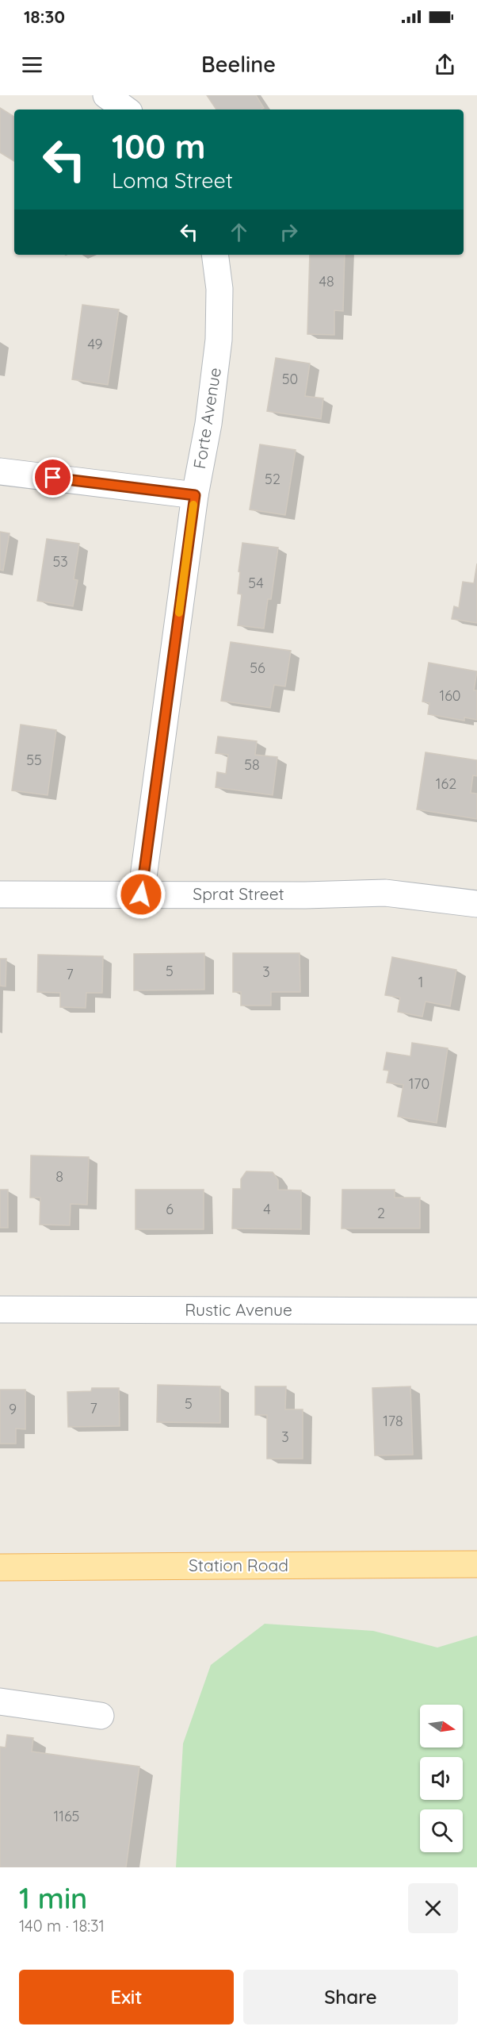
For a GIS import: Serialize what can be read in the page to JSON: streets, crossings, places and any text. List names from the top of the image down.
{
  "streets": {
    "main road": ["Station Road"],
    "street": ["Forte Avenue", "Sprat Street", "Rustic Avenue"]
  },
  "crossings": [
    ["Forte Avenue", "Sprat Street"]
  ],
  "house_numbers": [
    "48",
    "49",
    "50",
    "52",
    "53",
    "54",
    "56",
    "160",
    "55",
    "58",
    "162",
    "5",
    "3",
    "7",
    "1",
    "170",
    "8",
    "6",
    "4",
    "2",
    "5",
    "7",
    "9",
    "178",
    "3",
    "1165"
  ],
  "north": "right",
  "page": {
    "status": "18:30",
    "header": "Beeline",
    "turn": ["100 m", "Loma Street"],
    "heading": ["1 min", "140 m · 18:31"],
    "buttons": ["Exit", "Share"]
  }
}
